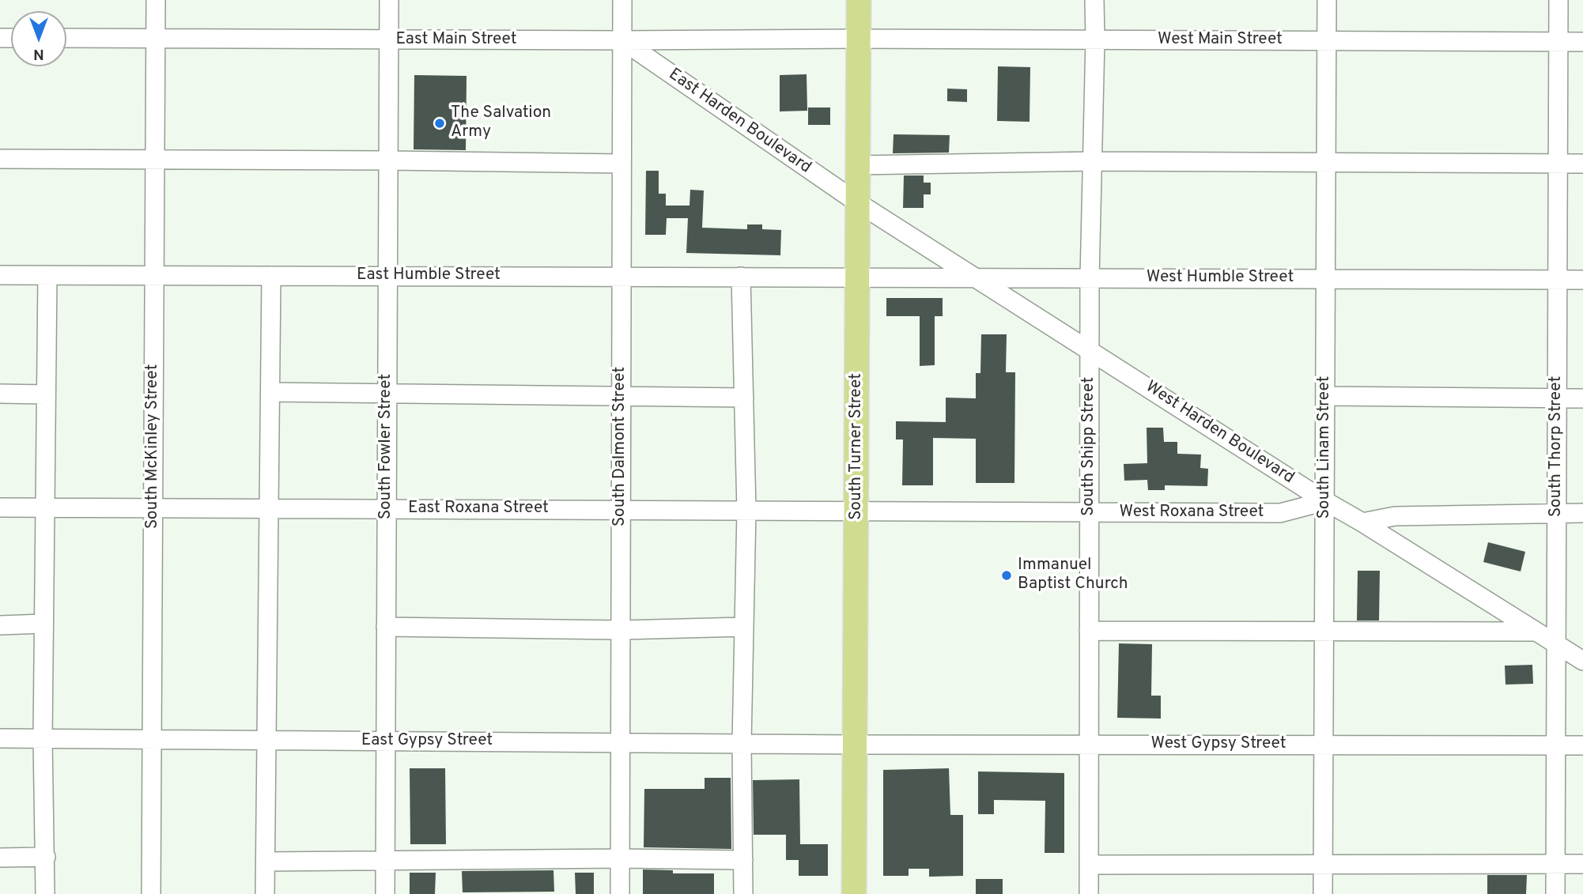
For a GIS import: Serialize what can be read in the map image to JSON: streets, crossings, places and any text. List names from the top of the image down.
{
  "streets": {
    "main road": ["South Turner Street"],
    "street": [
      "East Main Street",
      "West Main Street",
      "East Harden Boulevard",
      "East Humble Street",
      "West Humble Street",
      "West Harden Boulevard",
      "South McKinley Street",
      "South Fowler Street",
      "South Dalmont Street",
      "South Shipp Street",
      "South Thorp Street",
      "South Linam Street",
      "East Roxana Street",
      "West Roxana Street",
      "East Gypsy Street",
      "West Gypsy Street"
    ]
  },
  "crossings": [
    ["East Main Street", "West Main Street"],
    ["East Main Street", "East Harden Boulevard"],
    ["East Main Street", "South McKinley Street"],
    ["East Main Street", "South Fowler Street"],
    ["East Main Street", "South Dalmont Street"],
    ["East Main Street", "South Turner Street"],
    ["West Main Street", "South Turner Street"],
    ["West Main Street", "South Shipp Street"],
    ["West Main Street", "South Thorp Street"],
    ["West Main Street", "South Linam Street"],
    ["East Harden Boulevard", "West Harden Boulevard"],
    ["East Harden Boulevard", "South Dalmont Street"],
    ["East Harden Boulevard", "South Turner Street"],
    ["East Humble Street", "West Humble Street"],
    ["East Humble Street", "South McKinley Street"],
    ["East Humble Street", "South Fowler Street"],
    ["East Humble Street", "South Dalmont Street"],
    ["East Humble Street", "South Turner Street"],
    ["West Humble Street", "West Harden Boulevard"],
    ["West Humble Street", "South Turner Street"],
    ["West Humble Street", "South Shipp Street"],
    ["West Humble Street", "South Thorp Street"],
    ["West Humble Street", "South Linam Street"],
    ["West Harden Boulevard", "South Turner Street"],
    ["West Harden Boulevard", "South Shipp Street"],
    ["West Harden Boulevard", "South Thorp Street"],
    ["West Harden Boulevard", "South Linam Street"],
    ["West Harden Boulevard", "West Roxana Street"],
    ["South McKinley Street", "East Roxana Street"],
    ["South McKinley Street", "East Gypsy Street"],
    ["South Fowler Street", "East Roxana Street"],
    ["South Fowler Street", "East Gypsy Street"],
    ["South Dalmont Street", "East Roxana Street"],
    ["South Dalmont Street", "East Gypsy Street"],
    ["South Turner Street", "East Roxana Street"],
    ["South Turner Street", "West Roxana Street"],
    ["South Turner Street", "East Gypsy Street"],
    ["South Turner Street", "West Gypsy Street"],
    ["South Shipp Street", "West Roxana Street"],
    ["South Shipp Street", "West Gypsy Street"],
    ["South Thorp Street", "West Gypsy Street"],
    ["South Linam Street", "West Roxana Street"],
    ["South Linam Street", "West Gypsy Street"],
    ["East Roxana Street", "West Roxana Street"],
    ["East Gypsy Street", "West Gypsy Street"]
  ],
  "places": ["The Salvation Army", "Immanuel Baptist Church"],
  "north": "bottom"
}
